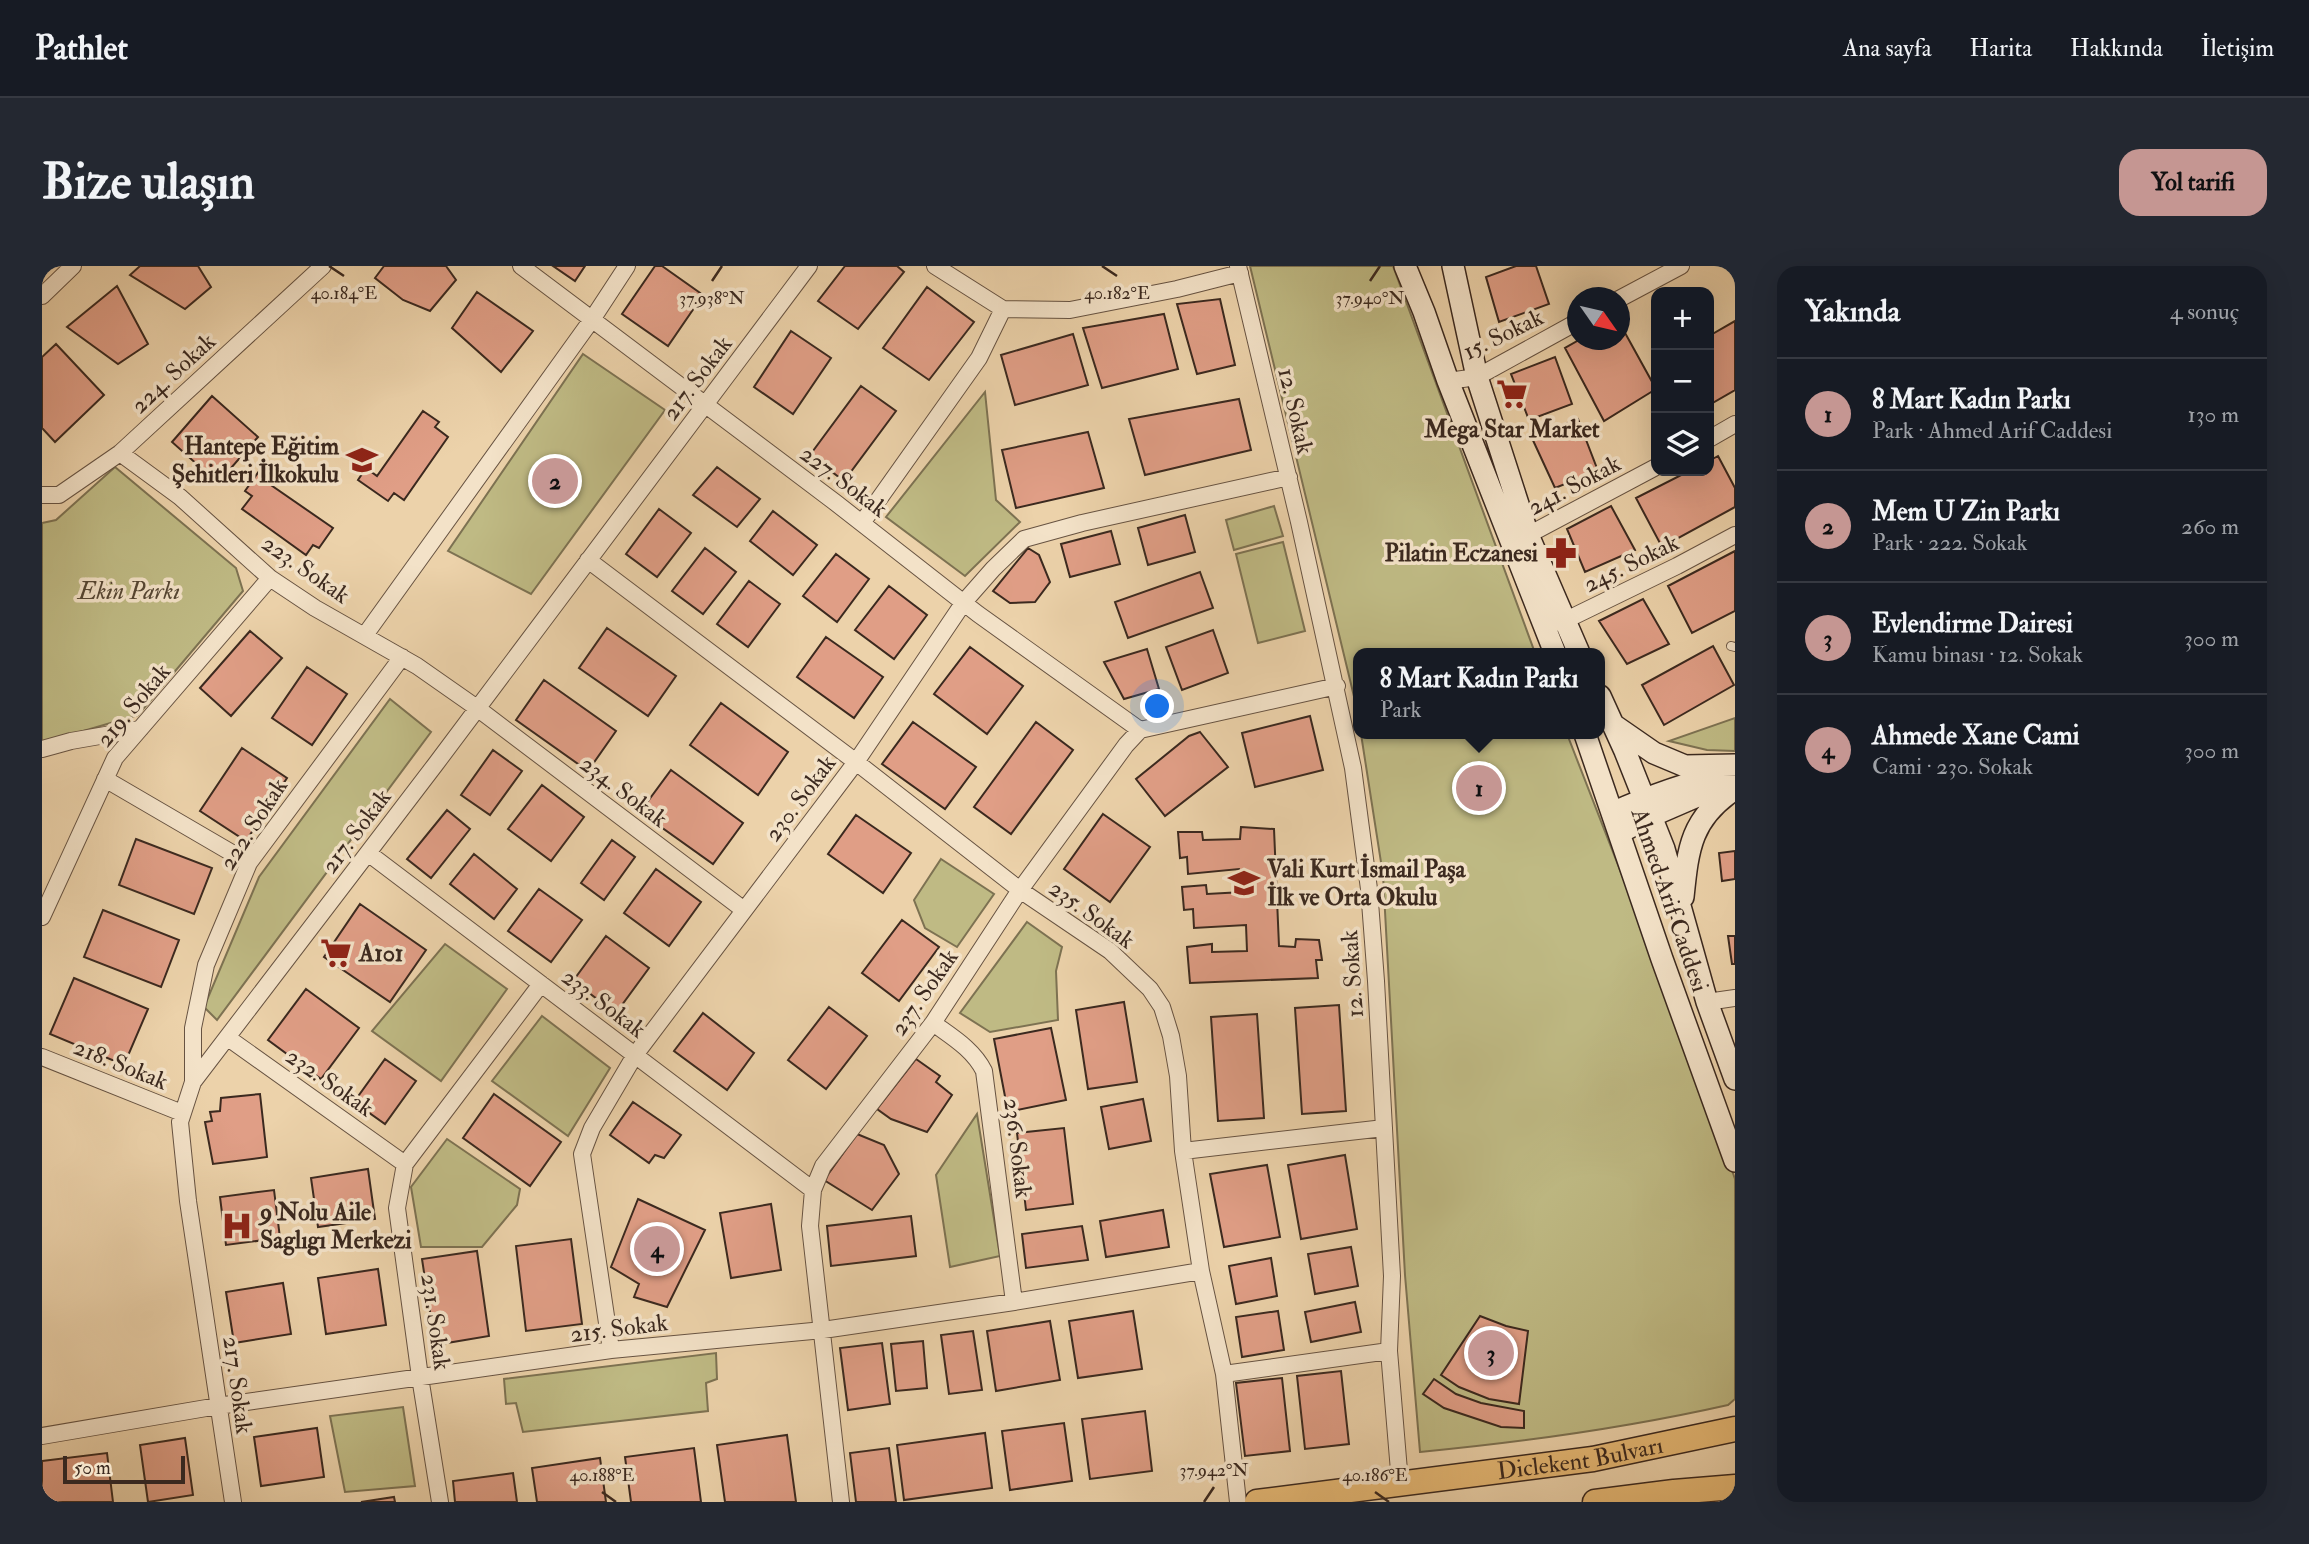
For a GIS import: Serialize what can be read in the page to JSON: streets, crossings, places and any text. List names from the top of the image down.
{
  "streets": {
    "main road": ["Ahmed Arif Caddesi", "Diclekent Bulvarı"],
    "street": [
      "15. Sokak",
      "224. Sokak",
      "217. Sokak",
      "12. Sokak",
      "227. Sokak",
      "241. Sokak",
      "245. Sokak",
      "223. Sokak",
      "219. Sokak",
      "234. Sokak",
      "230. Sokak",
      "222. Sokak",
      "235. Sokak",
      "237. Sokak",
      "233. Sokak",
      "218. Sokak",
      "232. Sokak",
      "236. Sokak",
      "231. Sokak",
      "215. Sokak"
    ]
  },
  "crossings": [
    ["224. Sokak", "223. Sokak"],
    ["217. Sokak", "227. Sokak"],
    ["217. Sokak", "223. Sokak"],
    ["217. Sokak", "234. Sokak"],
    ["217. Sokak", "222. Sokak"],
    ["217. Sokak", "235. Sokak"],
    ["217. Sokak", "233. Sokak"],
    ["217. Sokak", "218. Sokak"],
    ["217. Sokak", "232. Sokak"],
    ["217. Sokak", "215. Sokak"],
    ["12. Sokak", "230. Sokak"],
    ["12. Sokak", "Diclekent Bulvarı"],
    ["227. Sokak", "230. Sokak"],
    ["227. Sokak", "237. Sokak"],
    ["223. Sokak", "219. Sokak"],
    ["223. Sokak", "234. Sokak"],
    ["223. Sokak", "222. Sokak"],
    ["234. Sokak", "230. Sokak"],
    ["230. Sokak", "235. Sokak"],
    ["230. Sokak", "233. Sokak"],
    ["230. Sokak", "215. Sokak"],
    ["235. Sokak", "237. Sokak"],
    ["235. Sokak", "215. Sokak"],
    ["237. Sokak", "233. Sokak"],
    ["237. Sokak", "236. Sokak"],
    ["237. Sokak", "215. Sokak"],
    ["233. Sokak", "231. Sokak"],
    ["232. Sokak", "231. Sokak"],
    ["236. Sokak", "215. Sokak"],
    ["231. Sokak", "215. Sokak"]
  ],
  "parks": ["Ekin Parkı"],
  "places": {
    "supermarket": ["Mega Star Market", "A101"],
    "school or university": ["Hantepe Eğitim Şehitleri İlkokulu", "Vali Kurt İsmail Paşa İlk ve Orta Okulu"],
    "pharmacy": ["Pilatin Eczanesi"],
    "hospital": ["9 Nolu Aile Saglıgı Merkezi"]
  },
  "scale_bar": "50 m",
  "north": "bottom right",
  "page": {
    "header": "Pathlet",
    "nav": [
      "Ana sayfa",
      "Harita",
      "Hakkında",
      "İletişim"
    ],
    "buttons": "Yol tarifi",
    "title": "Bize ulaşın",
    "heading": ["Yakında", "4 sonuç"],
    "map_buttons": ["+", "−"],
    "list": [
      {
        "mark": "1",
        "name": "8 Mart Kadın Parkı",
        "note": "Park · Ahmed Arif Caddesi",
        "value": "130 m"
      },
      {
        "mark": "2",
        "name": "Mem U Zin Parkı",
        "note": "Park · 222. Sokak",
        "value": "260 m"
      },
      {
        "mark": "3",
        "name": "Evlendirme Dairesi",
        "note": "Kamu binası · 12. Sokak",
        "value": "300 m"
      },
      {
        "mark": "4",
        "name": "Ahmede Xane Cami",
        "note": "Cami · 230. Sokak",
        "value": "300 m"
      }
    ],
    "pins": [
      "2",
      "1",
      "4",
      "3"
    ],
    "popup": ["8 Mart Kadın Parkı", "Park"],
    "scale": "50 m"
  },
  "coordinates": [
    "40.182°E",
    "40.184°E",
    "37.938°N",
    "37.940°N",
    "37.942°N",
    "40.188°E",
    "40.186°E"
  ]
}
